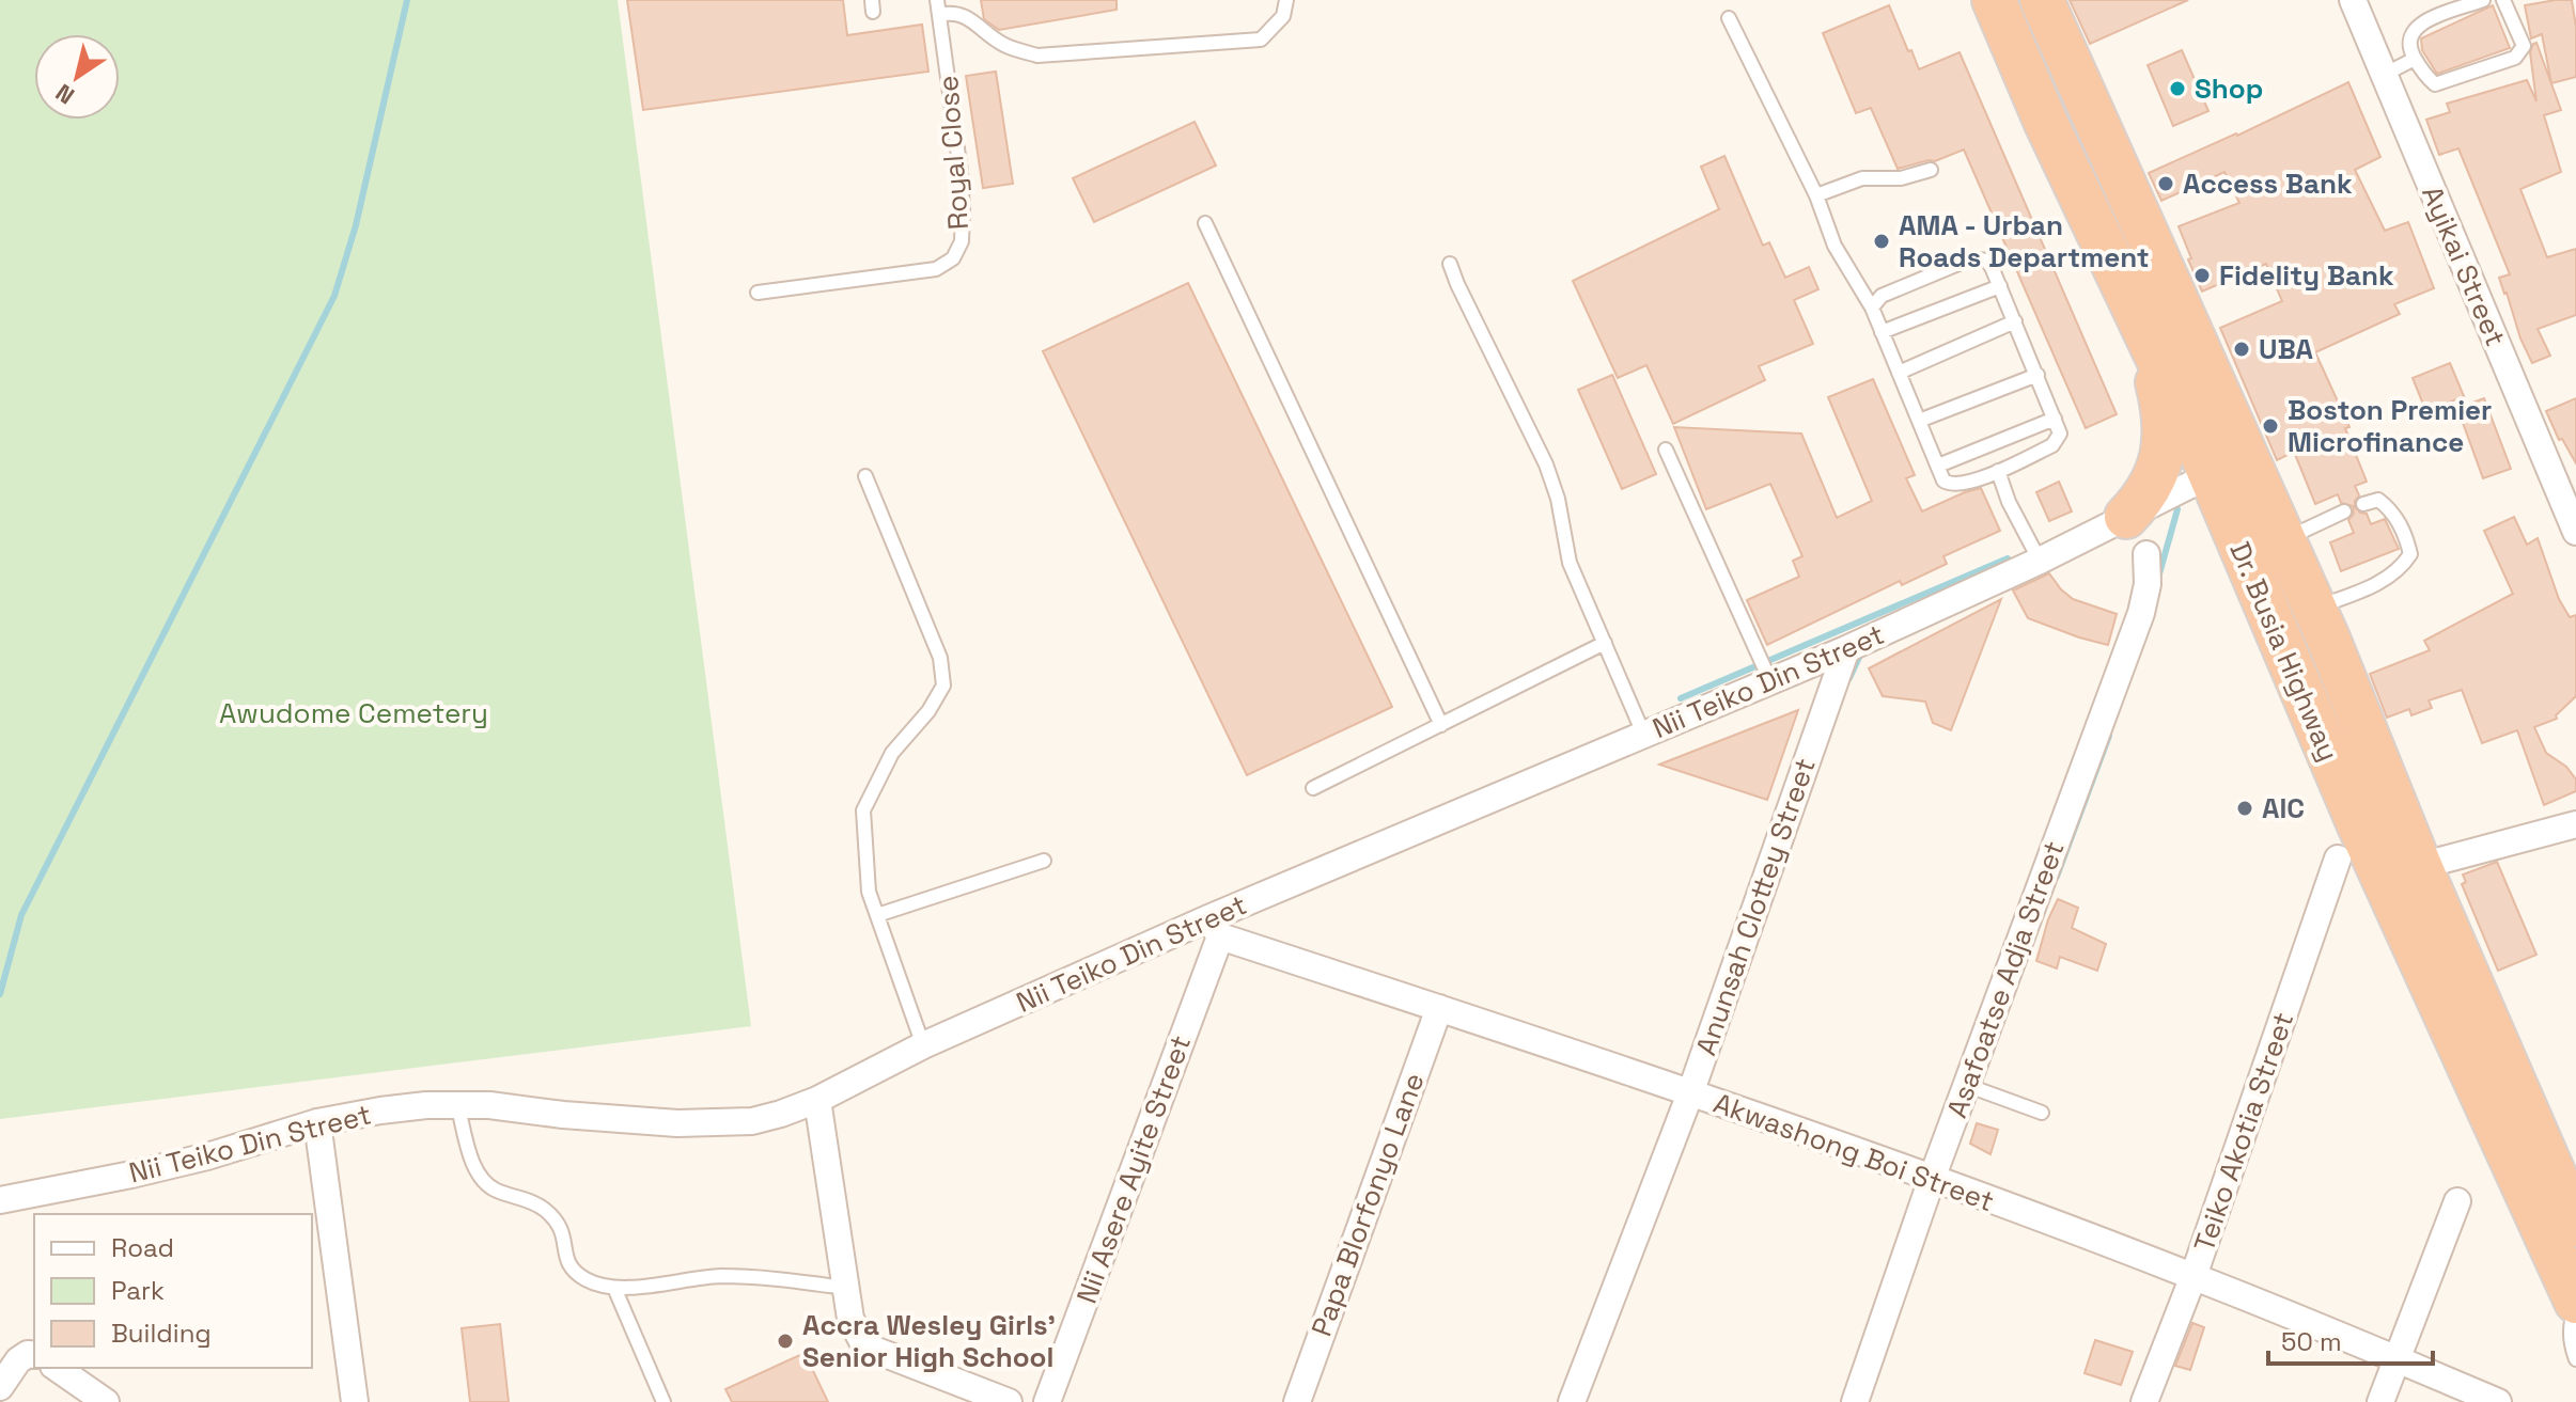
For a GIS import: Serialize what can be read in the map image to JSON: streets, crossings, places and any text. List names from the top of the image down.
{
  "streets": {
    "highway": ["Dr. Busia Highway"],
    "street": [
      "Ayikai Street",
      "Nii Teiko Din Street",
      "Anunsah Clottey Street",
      "Asafoatse Adja Street",
      "Teiko Akotia Street",
      "Akwashong Boi Street",
      "Nii Asere Ayite Street",
      "Papa Blorfonyo Lane"
    ],
    "lane": ["Royal Close"]
  },
  "crossings": [
    ["Dr. Busia Highway", "Nii Teiko Din Street"],
    ["Nii Teiko Din Street", "Anunsah Clottey Street"],
    ["Nii Teiko Din Street", "Akwashong Boi Street"],
    ["Nii Teiko Din Street", "Nii Asere Ayite Street"],
    ["Anunsah Clottey Street", "Akwashong Boi Street"],
    ["Asafoatse Adja Street", "Akwashong Boi Street"],
    ["Teiko Akotia Street", "Akwashong Boi Street"],
    ["Akwashong Boi Street", "Nii Asere Ayite Street"],
    ["Akwashong Boi Street", "Papa Blorfonyo Lane"]
  ],
  "parks": ["Awudome Cemetery"],
  "places": [
    "Shop",
    "Access Bank",
    "AMA - Urban Roads Department",
    "Fidelity Bank",
    "UBA",
    "Boston Premier Microfinance",
    "AIC",
    "Accra Wesley Girls' Senior High School"
  ],
  "legend": ["Road", "Park", "Building"],
  "scale_bar": "50 m",
  "north": "bottom left"
}
